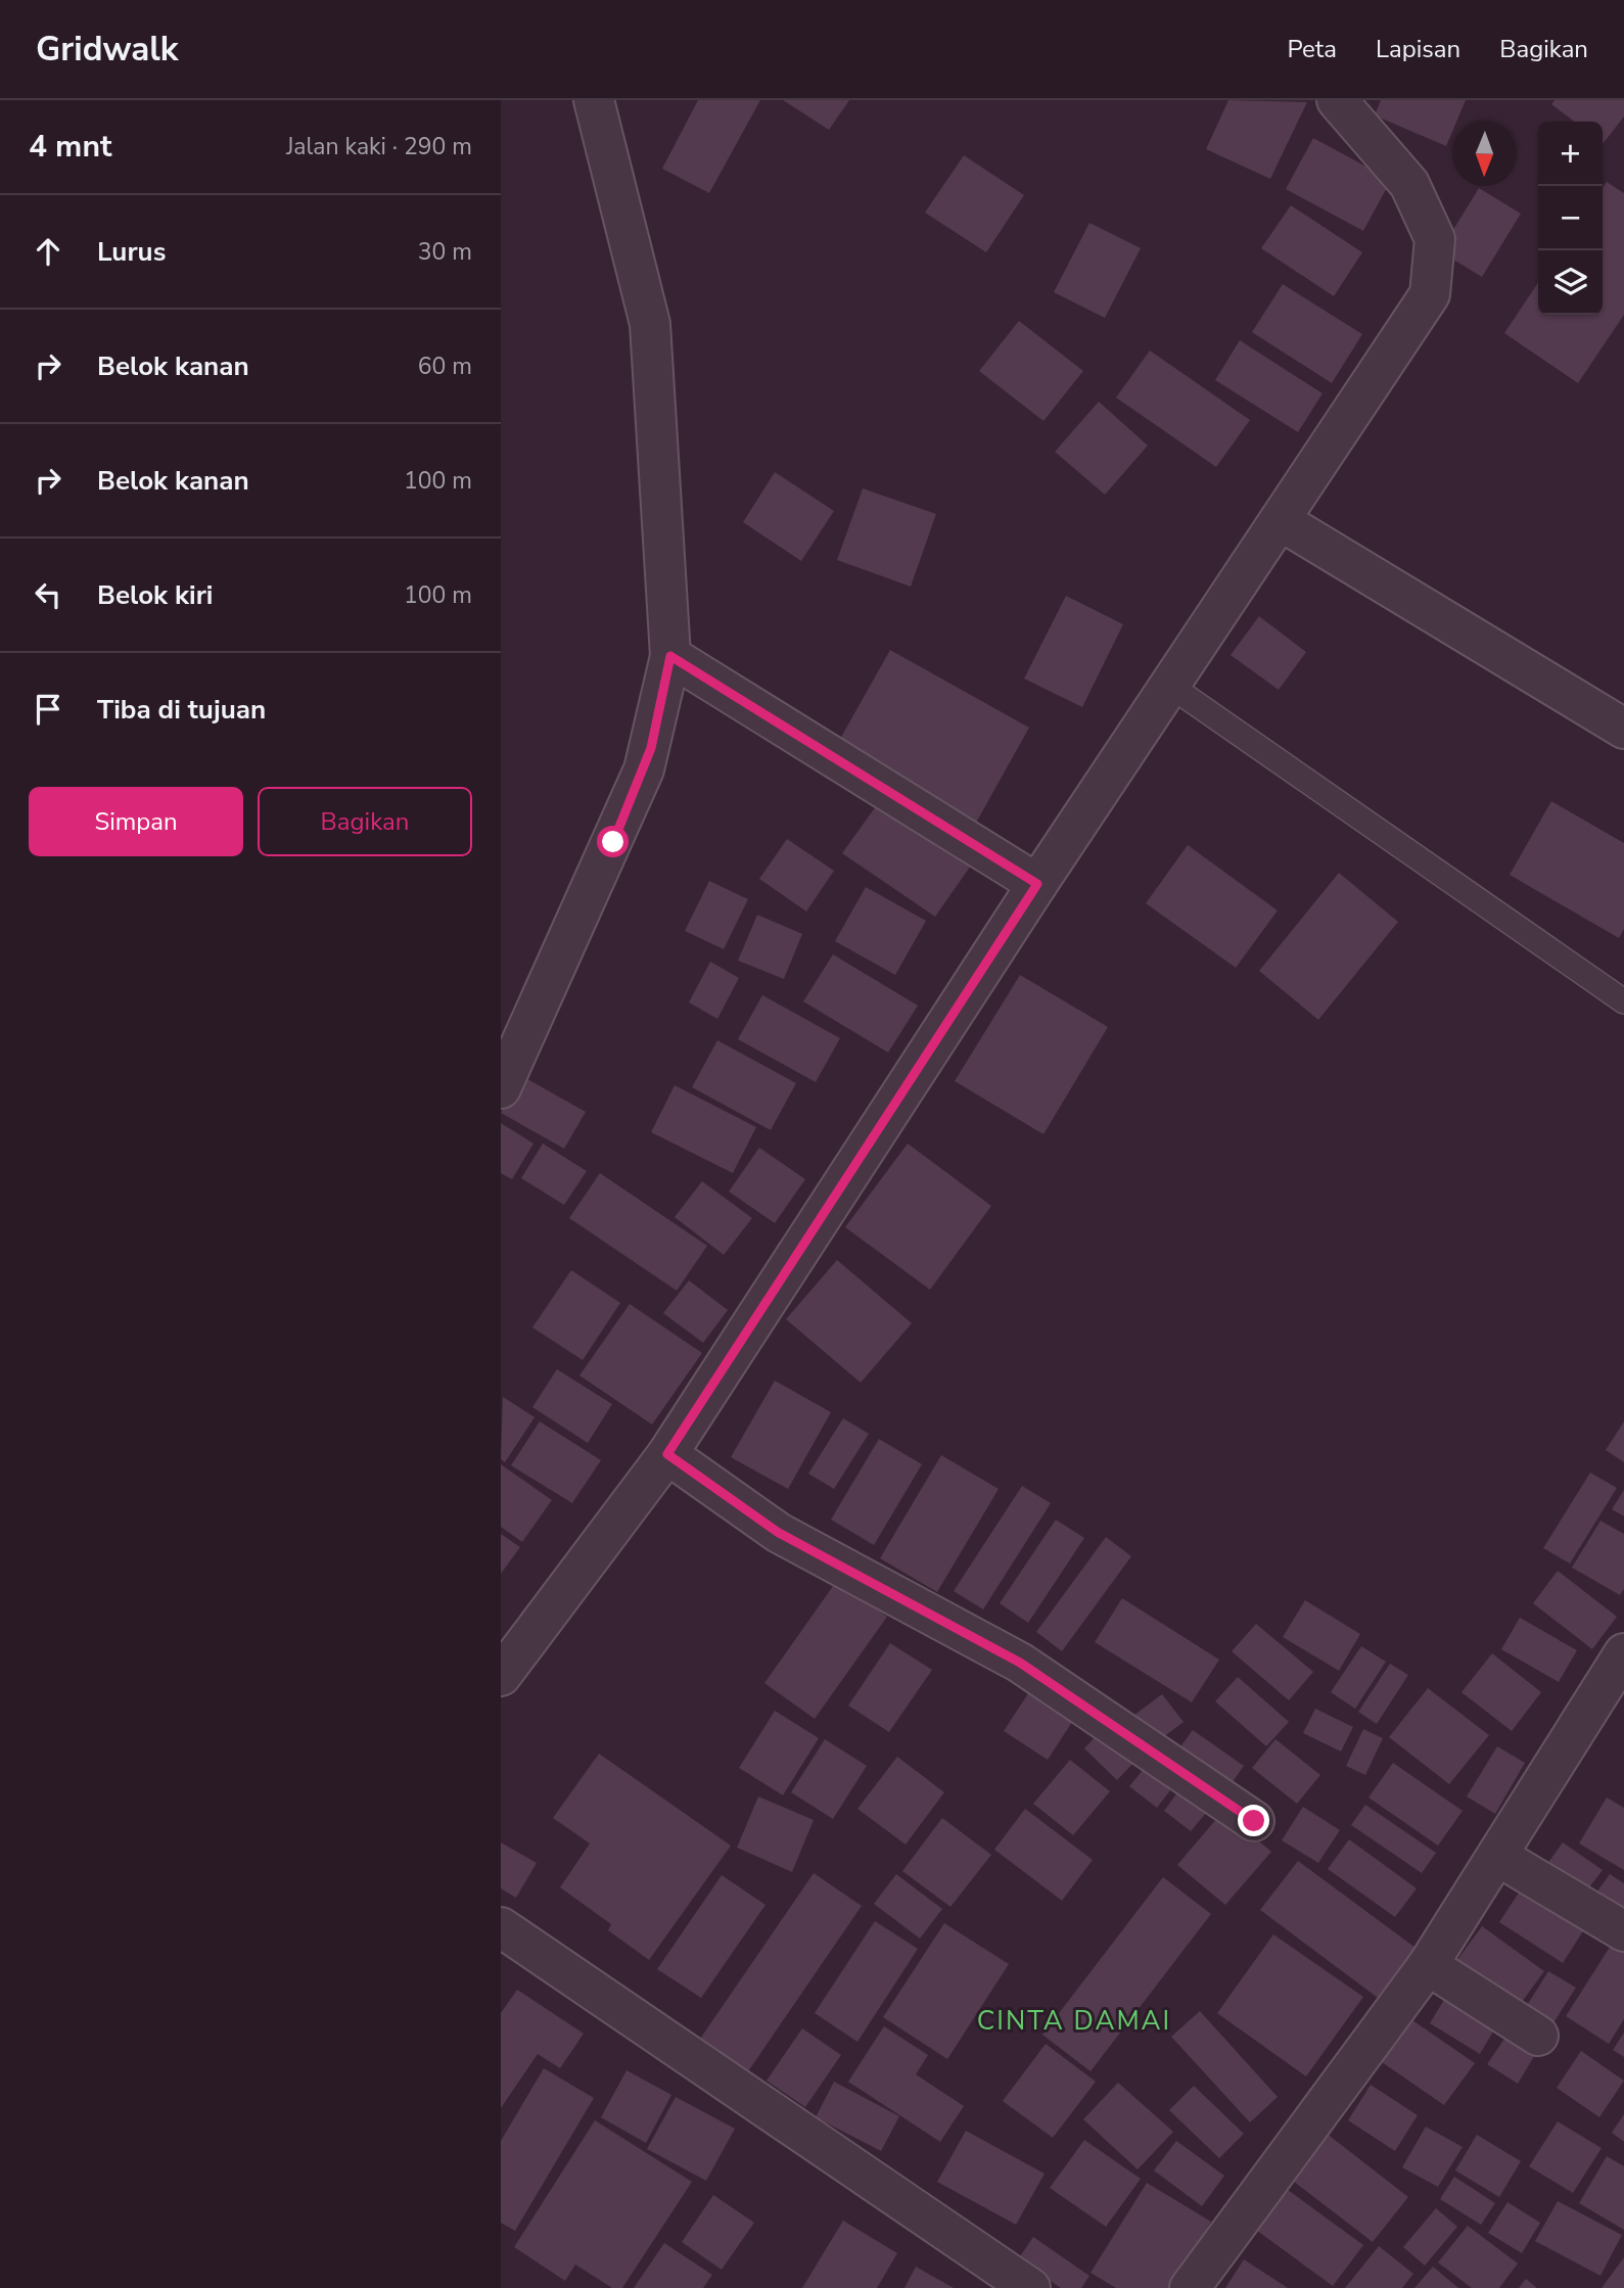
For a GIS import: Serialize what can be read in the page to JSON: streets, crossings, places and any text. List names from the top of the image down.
{
  "districts": ["CINTA DAMAI"],
  "north": "bottom",
  "page": {
    "header": "Gridwalk",
    "nav": ["Peta", "Lapisan", "Bagikan"],
    "heading": ["4 mnt", "Jalan kaki · 290 m"],
    "map_buttons": ["+", "−"],
    "list": [
      ["Lurus", "30 m"],
      ["Belok kanan", "60 m"],
      ["Belok kanan", "100 m"],
      ["Belok kiri", "100 m"],
      "Tiba di tujuan"
    ],
    "buttons": ["Simpan", "Bagikan"]
  }
}
